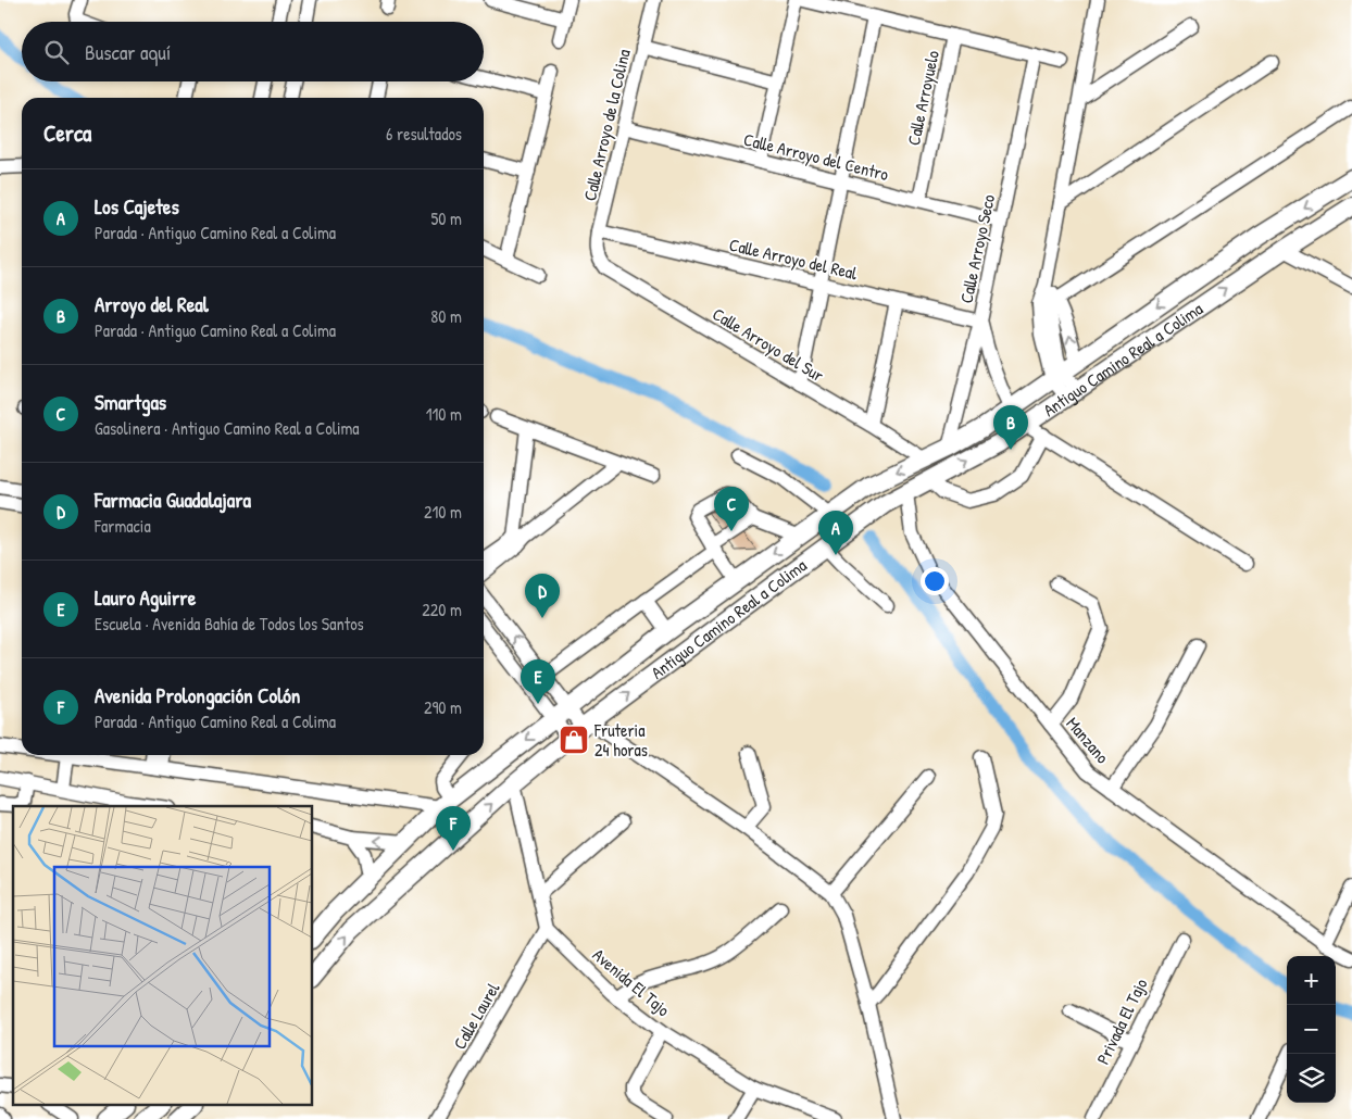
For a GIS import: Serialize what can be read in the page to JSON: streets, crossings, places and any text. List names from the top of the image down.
{
  "streets": {
    "main road": ["Antiguo Camino Real a Colima"],
    "street": [
      "Calle Arroyuelo",
      "Calle Arroyo de la Colina",
      "Calle Arroyo del Centro",
      "Calle Arroyo Seco",
      "Calle Arroyo del Real",
      "Calle Arroyo del Sur",
      "Manzano",
      "Avenida El Tajo",
      "Calle Laurel",
      "Privada El Tajo"
    ]
  },
  "crossings": [
    ["Calle Arroyuelo", "Calle Arroyo del Centro"],
    ["Calle Arroyo de la Colina", "Calle Arroyo del Centro"],
    ["Calle Arroyo de la Colina", "Calle Arroyo del Real"],
    ["Calle Arroyo de la Colina", "Calle Arroyo del Sur"],
    ["Calle Arroyo del Centro", "Calle Arroyo Seco"],
    ["Calle Arroyo Seco", "Calle Arroyo del Real"],
    ["Calle Arroyo Seco", "Antiguo Camino Real a Colima"],
    ["Calle Arroyo del Sur", "Antiguo Camino Real a Colima"],
    ["Antiguo Camino Real a Colima", "Manzano"],
    ["Avenida El Tajo", "Calle Laurel"]
  ],
  "places": {
    "shop": ["Fruteria 24 horas"]
  },
  "page": {
    "search": "Buscar aquí",
    "heading": ["Cerca", "6 resultados"],
    "list": [
      {
        "mark": "A",
        "name": "Los Cajetes",
        "note": "Parada · Antiguo Camino Real a Colima",
        "value": "50 m"
      },
      {
        "mark": "B",
        "name": "Arroyo del Real",
        "note": "Parada · Antiguo Camino Real a Colima",
        "value": "80 m"
      },
      {
        "mark": "C",
        "name": "Smartgas",
        "note": "Gasolinera · Antiguo Camino Real a Colima",
        "value": "110 m"
      },
      {
        "mark": "D",
        "name": "Farmacia Guadalajara",
        "note": "Farmacia",
        "value": "210 m"
      },
      {
        "mark": "E",
        "name": "Lauro Aguirre",
        "note": "Escuela · Avenida Bahía de Todos los Santos",
        "value": "220 m"
      },
      {
        "mark": "F",
        "name": "Avenida Prolongación Colón",
        "note": "Parada · Antiguo Camino Real a Colima",
        "value": "290 m"
      }
    ],
    "pins": [
      "B",
      "C",
      "A",
      "D",
      "E",
      "F"
    ],
    "map_buttons": ["+", "−"]
  }
}
